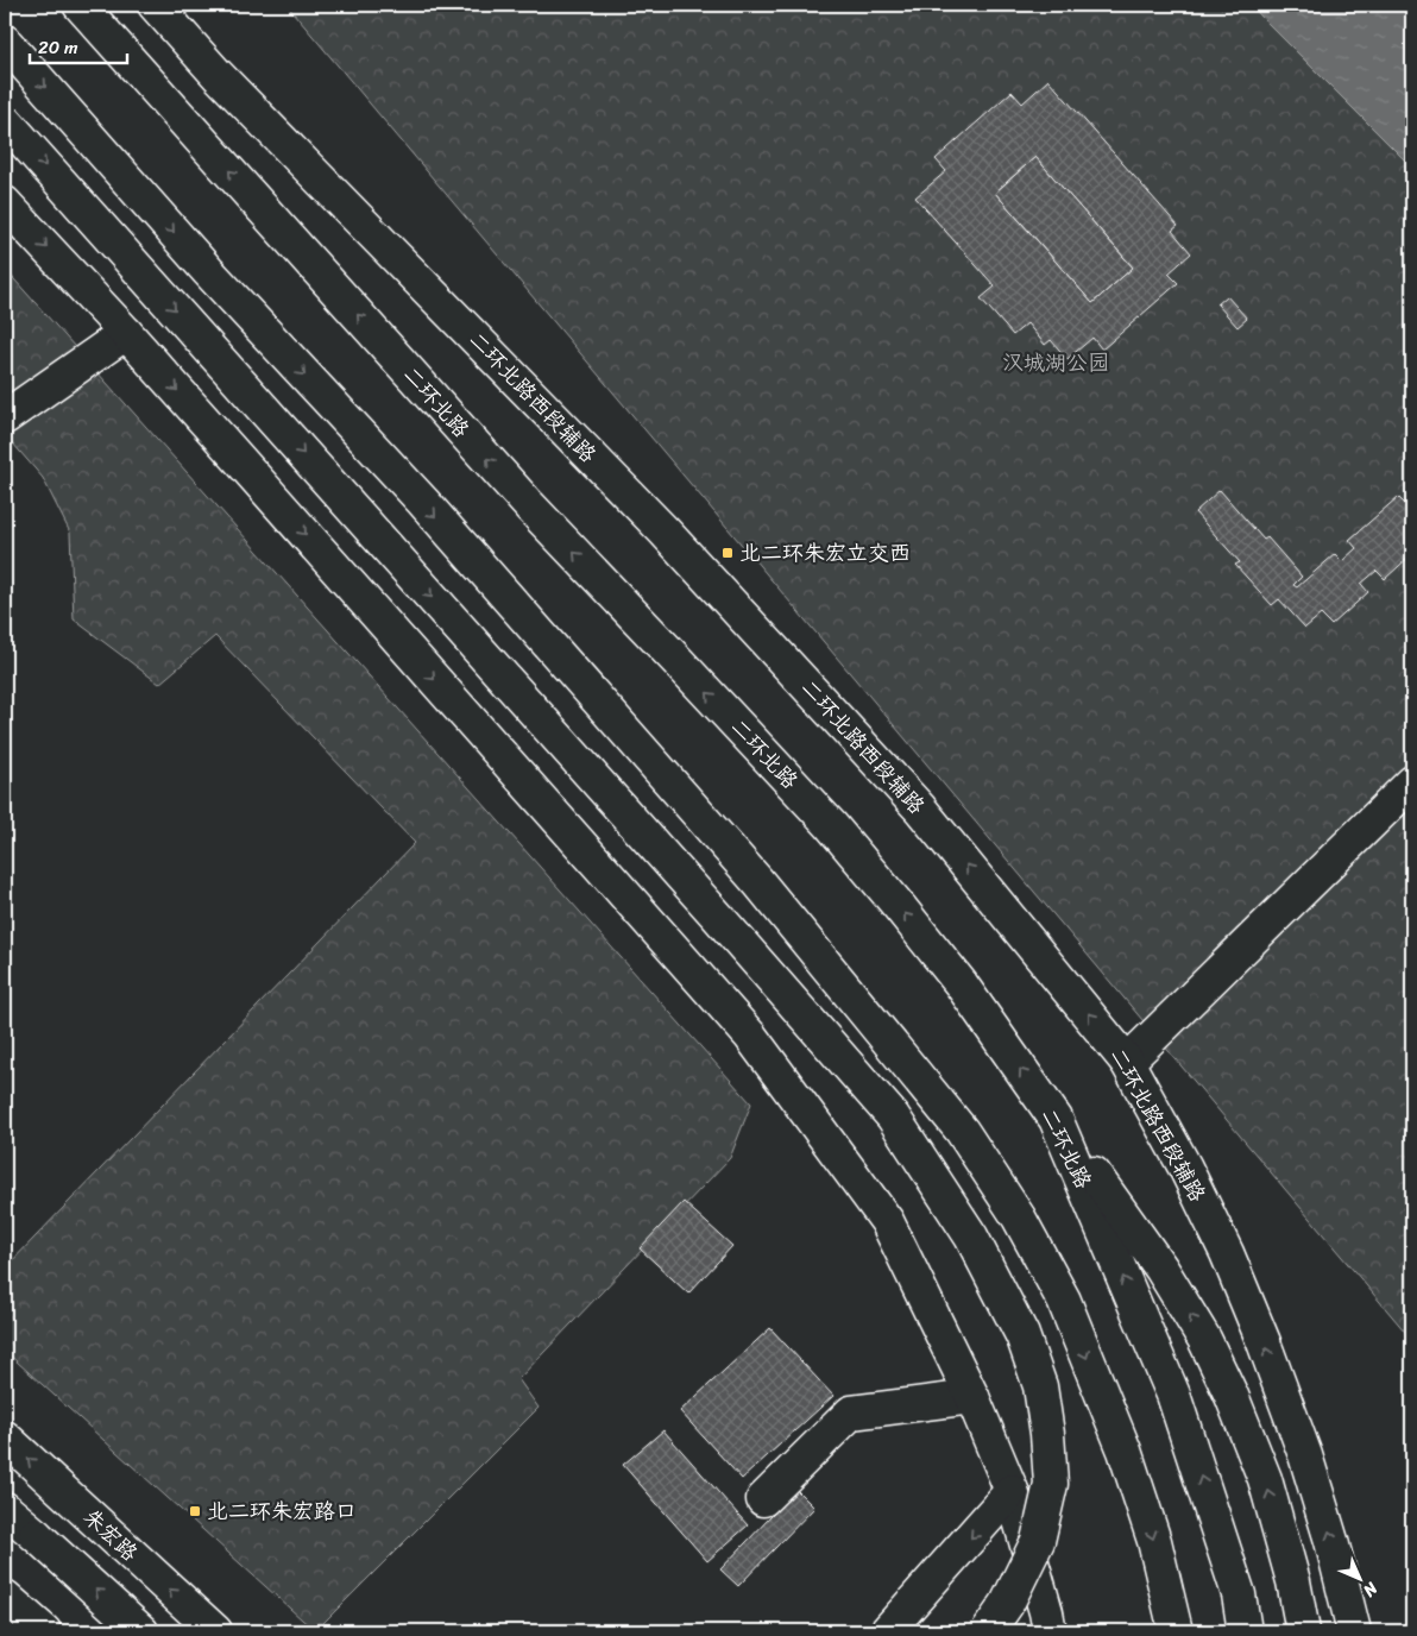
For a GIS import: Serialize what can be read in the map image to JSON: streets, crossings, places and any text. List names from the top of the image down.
{
  "streets": {
    "main road": ["二环北路西段辅路", "二环北路", "朱宏路"]
  },
  "parks": ["汉城湖公园"],
  "places": {
    "transit": ["北二环朱宏立交西", "北二环朱宏路口"]
  },
  "scale_bar": "20 m",
  "north": "bottom right"
}
